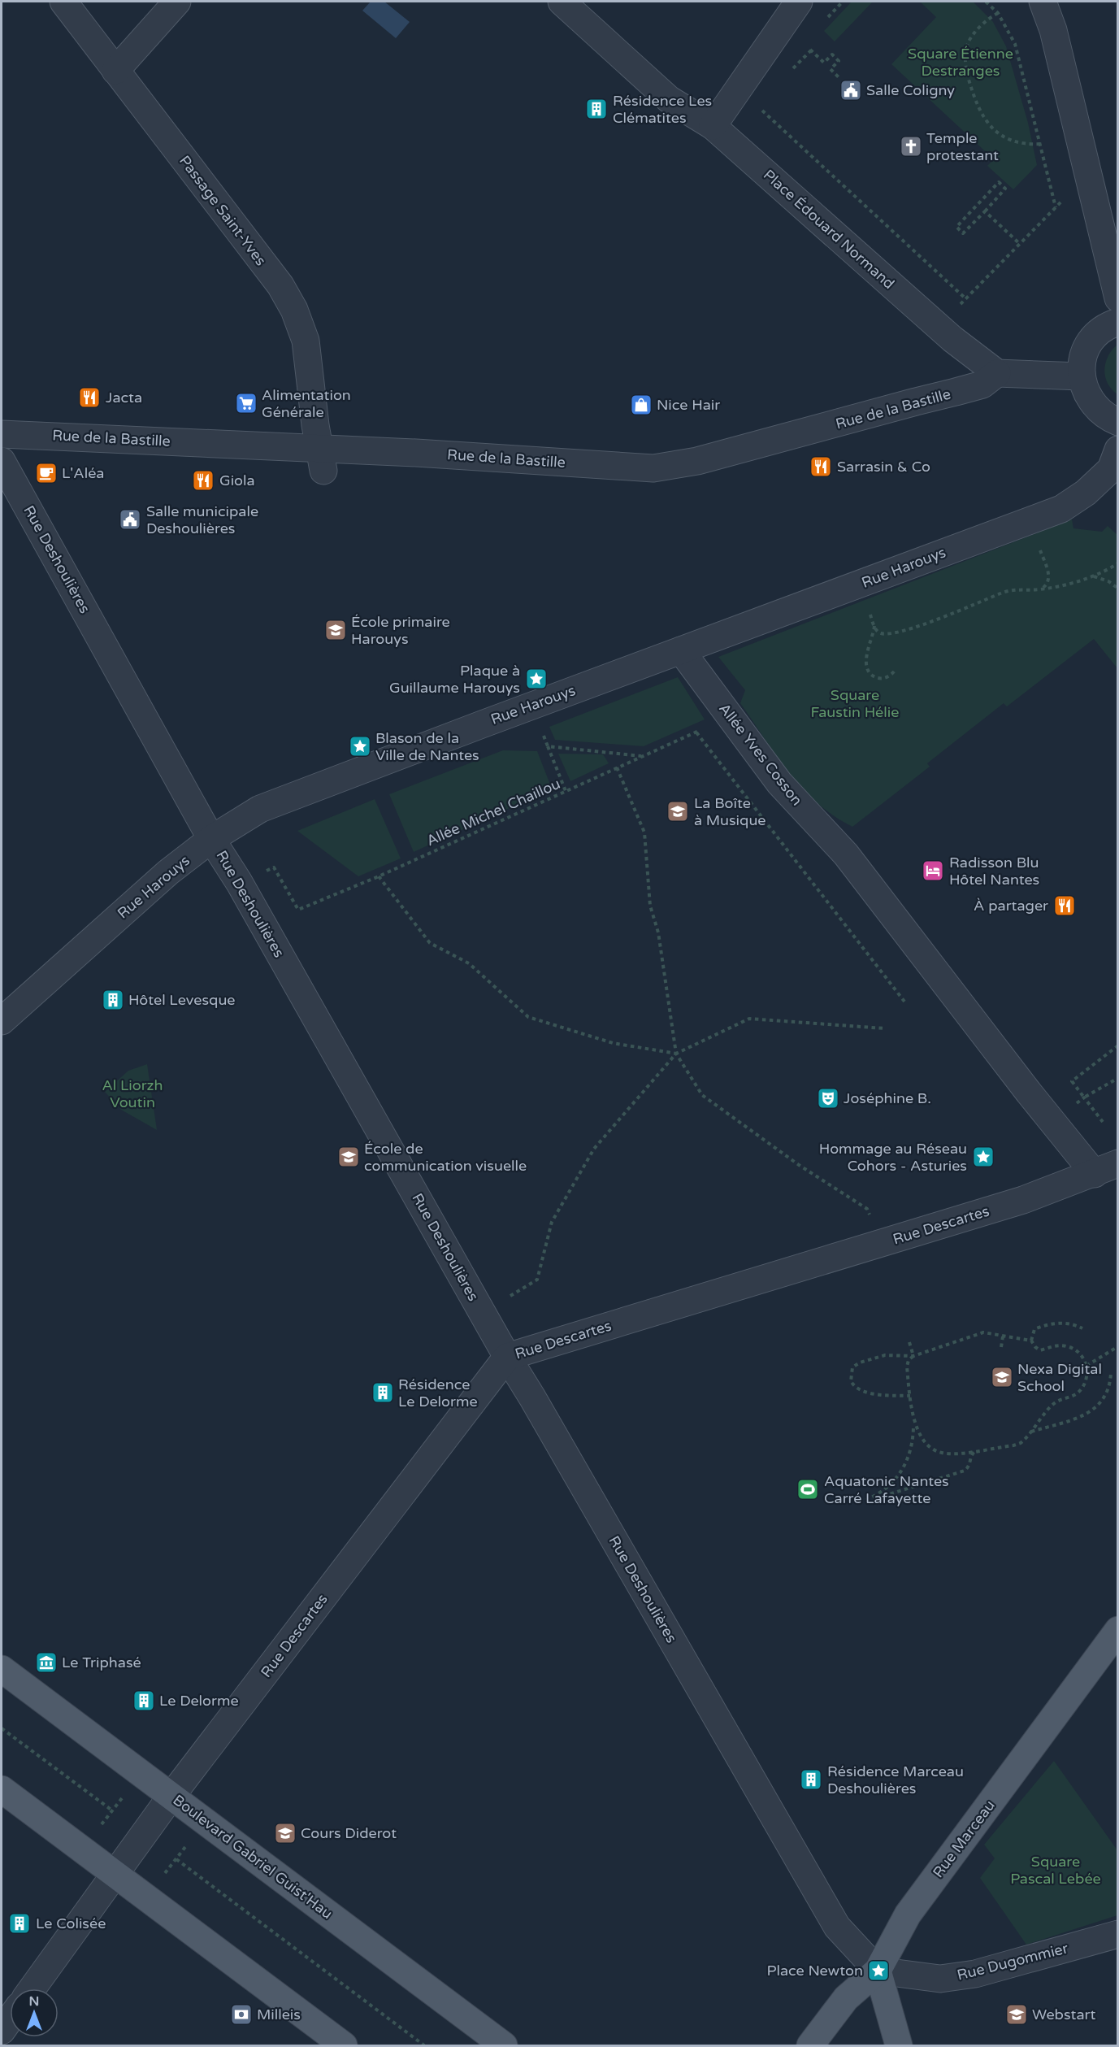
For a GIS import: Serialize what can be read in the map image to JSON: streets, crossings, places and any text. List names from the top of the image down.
{
  "streets": {
    "main road": ["Rue Marceau", "Boulevard Gabriel Guist'Hau"],
    "street": [
      "Passage Saint-Yves",
      "Place Édouard Normand",
      "Rue de la Bastille",
      "Rue Deshoulières",
      "Rue Harouys",
      "Allée Yves Cosson",
      "Rue Descartes",
      "Rue Dugommier"
    ],
    "path": ["Allée Michel Chaillou"]
  },
  "crossings": [
    ["Passage Saint-Yves", "Rue de la Bastille"],
    ["Place Édouard Normand", "Rue de la Bastille"],
    ["Rue Deshoulières", "Rue Harouys"],
    ["Rue Deshoulières", "Rue Descartes"],
    ["Rue Deshoulières", "Rue Marceau"],
    ["Rue Deshoulières", "Rue Dugommier"],
    ["Rue Harouys", "Allée Yves Cosson"],
    ["Allée Yves Cosson", "Rue Descartes"],
    ["Rue Descartes", "Boulevard Gabriel Guist'Hau"],
    ["Rue Marceau", "Rue Dugommier"]
  ],
  "parks": [
    "Square Étienne Destranges",
    "Square Faustin Hélie",
    "Al Liorzh Voutin",
    "Square Pascal Lebée"
  ],
  "places": {
    "public building": ["Salle Coligny", "Salle municipale Deshoulières"],
    "building": [
      "Résidence Les Clématites",
      "Hôtel Levesque",
      "Résidence Le Delorme",
      "Le Delorme",
      "Résidence Marceau Deshoulières",
      "Le Colisée"
    ],
    "church": ["Temple protestant"],
    "restaurant": [
      "Jacta",
      "Sarrasin & Co",
      "Giola",
      "À partager"
    ],
    "supermarket": ["Alimentation Générale"],
    "shop": ["Nice Hair"],
    "cafe": ["L'Aléa"],
    "school or university": [
      "École primaire Harouys",
      "La Boîte à Musique",
      "École de communication visuelle",
      "Nexa Digital School",
      "Cours Diderot",
      "Webstart"
    ],
    "place": [
      "Plaque à Guillaume Harouys",
      "Blason de la Ville de Nantes",
      "Hommage au Réseau Cohors - Asturies",
      "Place Newton"
    ],
    "hotel": ["Radisson Blu Hôtel Nantes"],
    "theatre": ["Joséphine B."],
    "sports": ["Aquatonic Nantes Carré Lafayette"],
    "museum": ["Le Triphasé"],
    "bank": ["Milleis"]
  },
  "north": "top"
}
